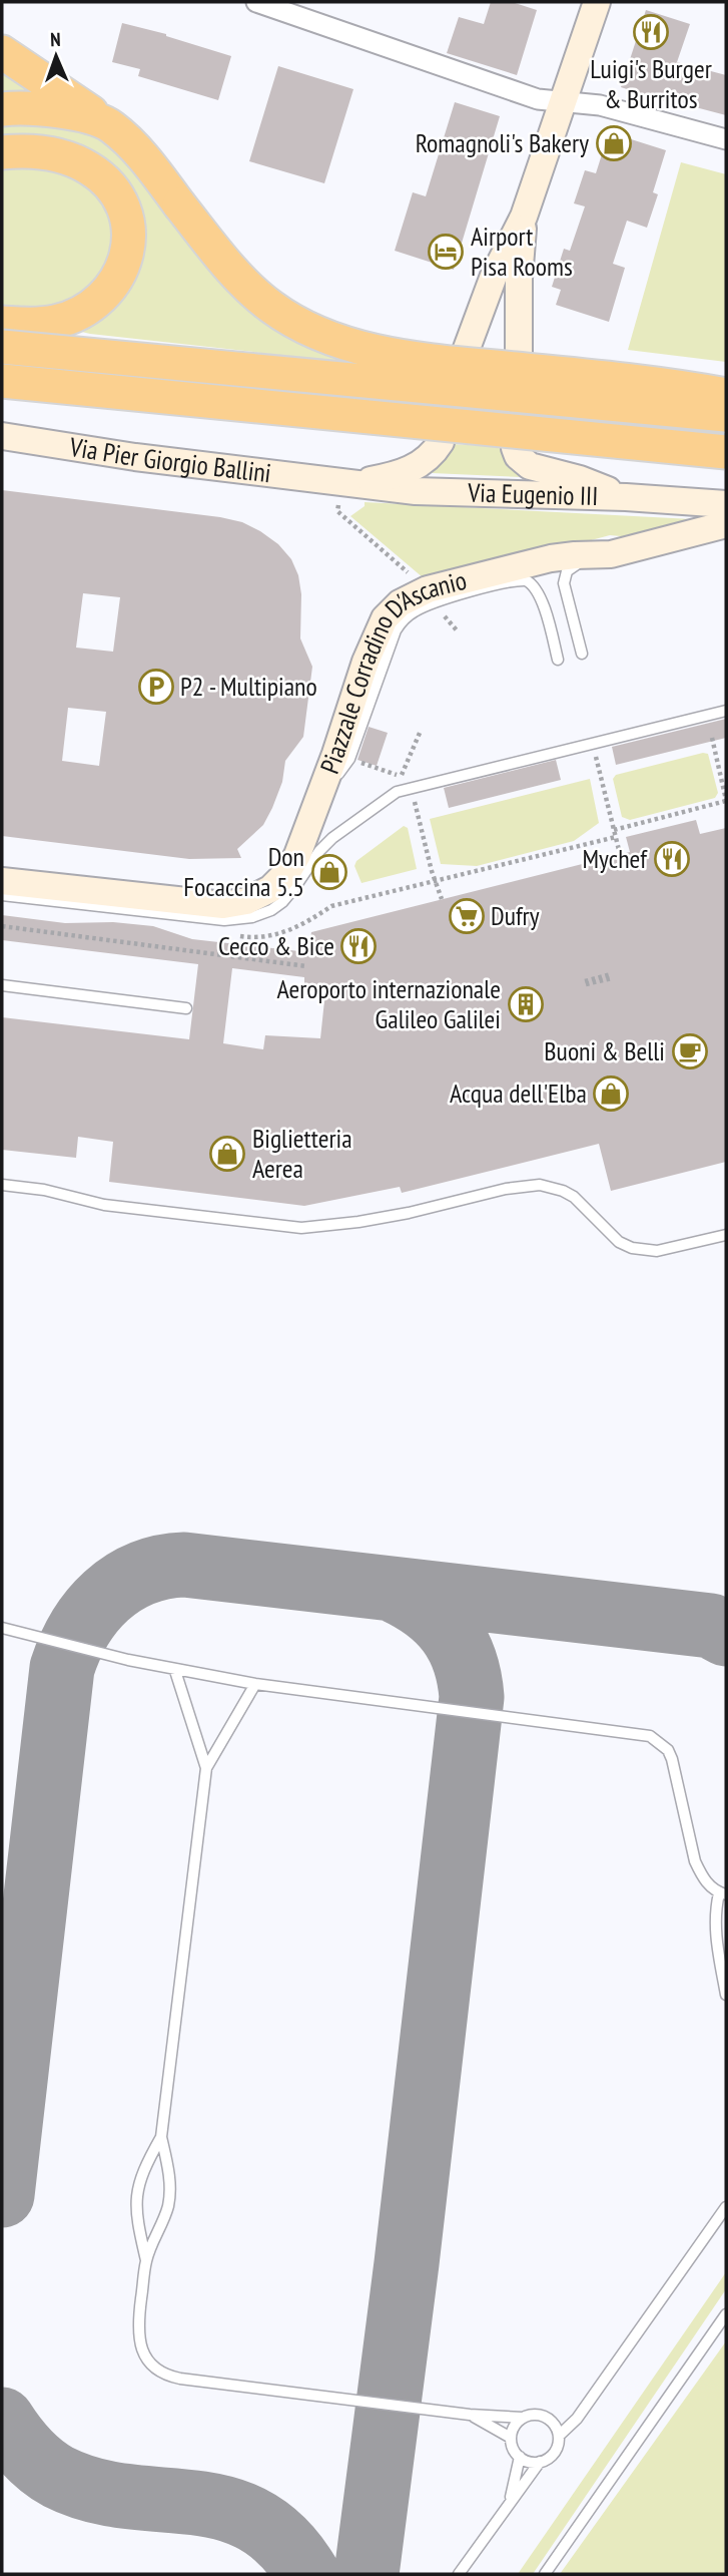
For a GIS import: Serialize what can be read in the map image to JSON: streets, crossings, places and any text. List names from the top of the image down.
{
  "streets": {
    "street": ["Via Pier Giorgio Ballini", "Via Eugenio III", "Piazzale Corradino D'Ascanio"]
  },
  "crossings": [
    ["Via Pier Giorgio Ballini", "Via Eugenio III"]
  ],
  "places": {
    "restaurant": ["Luigi's Burger & Burritos", "Mychef", "Cecco & Bice"],
    "shop": [
      "Romagnoli's Bakery",
      "Don Focaccina 5.5",
      "Acqua dell'Elba",
      "Biglietteria Aerea"
    ],
    "hotel": ["Airport Pisa Rooms"],
    "parking": ["P2 - Multipiano"],
    "supermarket": ["Dufry"],
    "building": ["Aeroporto internazionale Galileo Galilei"],
    "cafe": ["Buoni & Belli"]
  },
  "north": "top"
}
